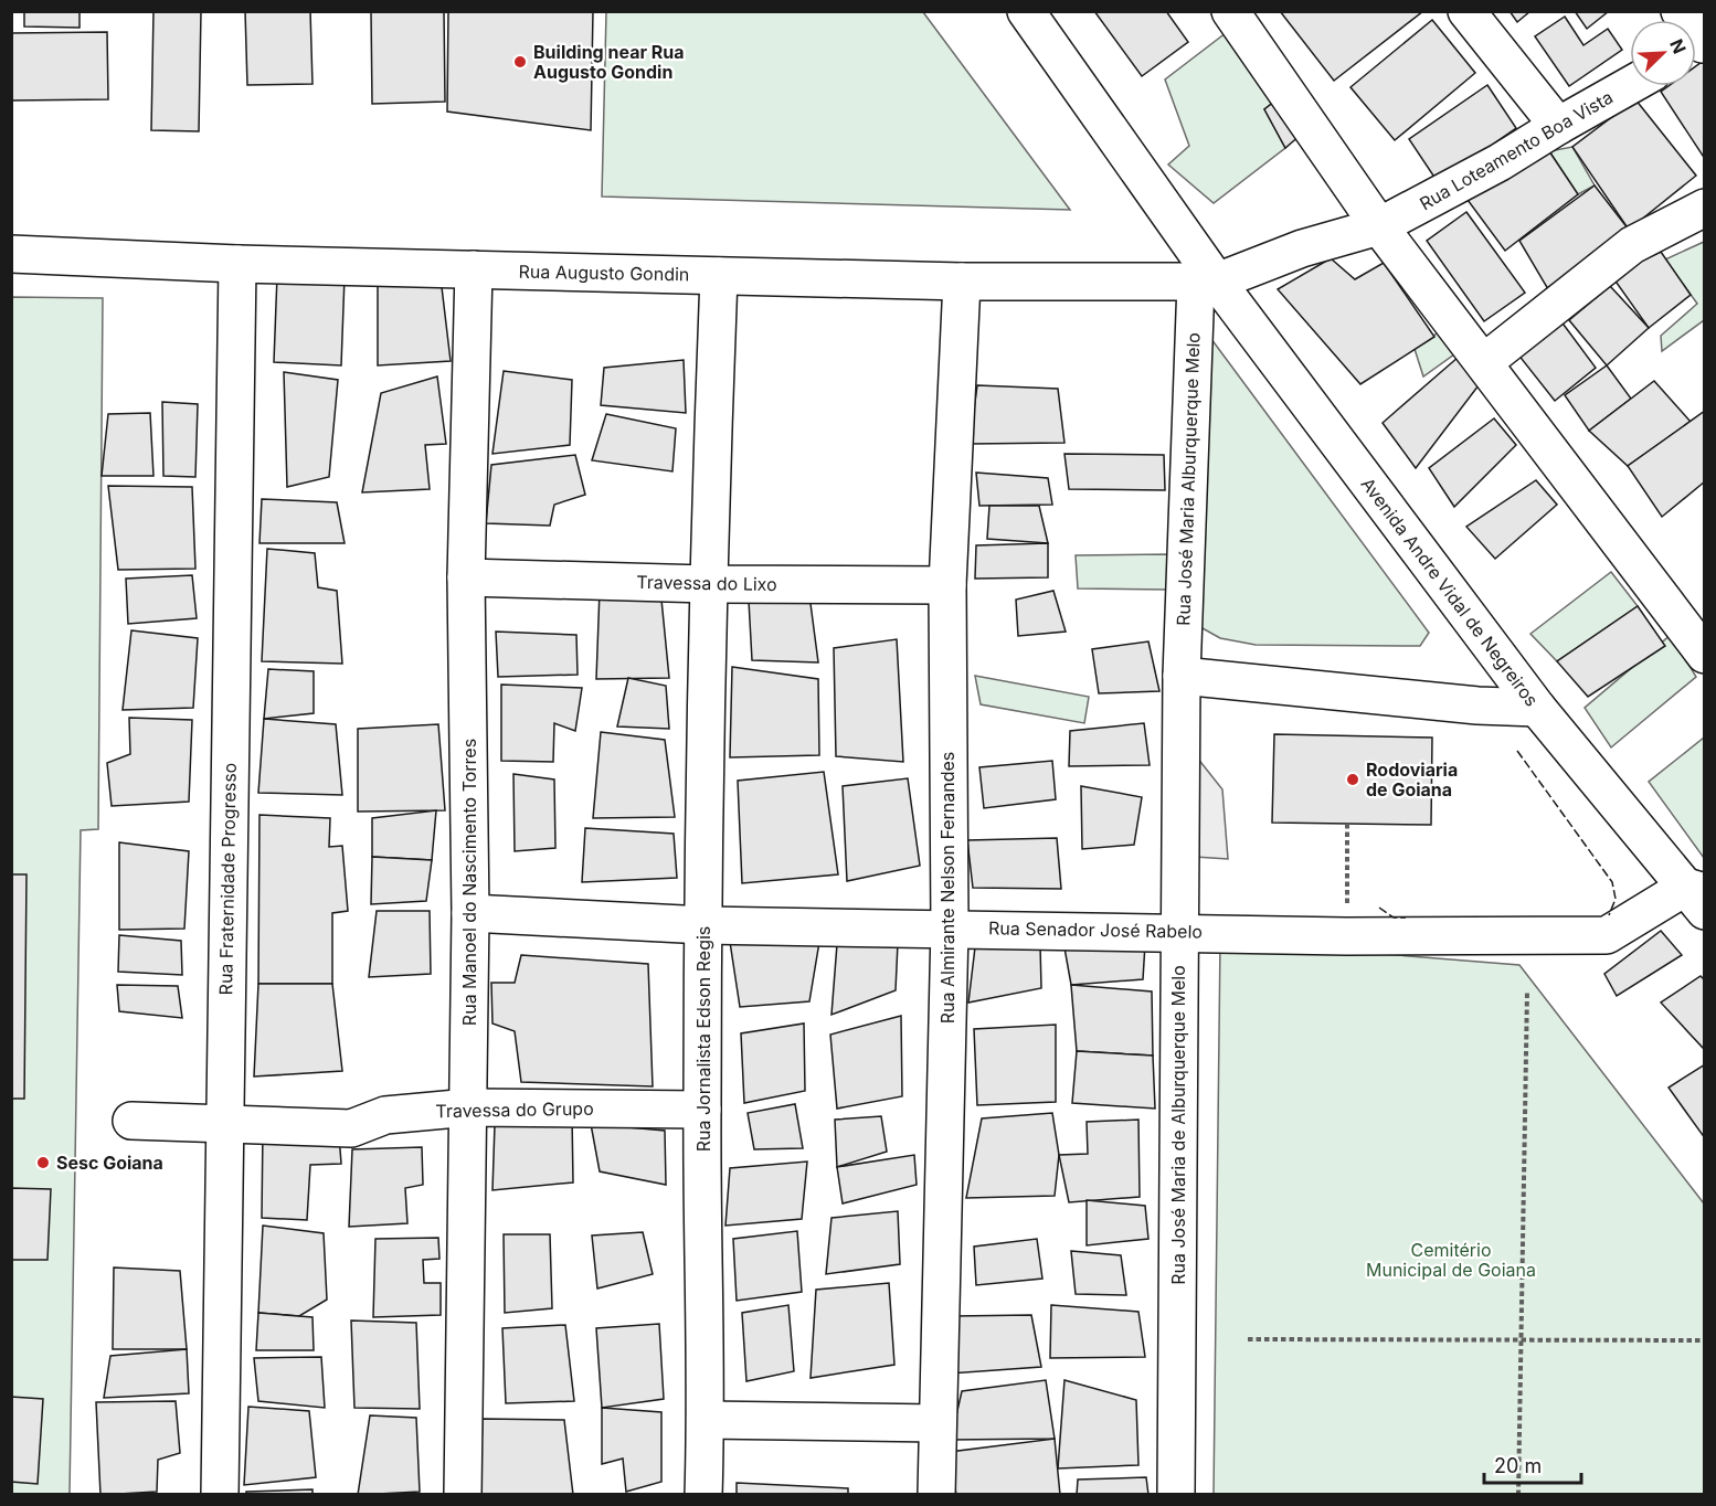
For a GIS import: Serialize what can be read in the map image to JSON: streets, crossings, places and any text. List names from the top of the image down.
{
  "streets": {
    "street": [
      "Rua Loteamento Boa Vista",
      "Rua Augusto Gondin",
      "Rua José Maria Alburquerque Melo",
      "Travessa do Lixo",
      "Avenida Andre Vidal de Negreiros",
      "Rua Fraternidade Progresso",
      "Rua Manoel do Nascimento Torres",
      "Rua Almirante Nelson Fernandes",
      "Rua Senador José Rabelo",
      "Rua Jornalista Edson Regis",
      "Travessa do Grupo",
      "Rua José Maria de Alburquerque Melo"
    ]
  },
  "crossings": [
    ["Rua Loteamento Boa Vista", "Rua Augusto Gondin"],
    ["Rua Loteamento Boa Vista", "Rua José Maria Alburquerque Melo"],
    ["Rua Loteamento Boa Vista", "Avenida Andre Vidal de Negreiros"],
    ["Rua Augusto Gondin", "Rua José Maria Alburquerque Melo"],
    ["Rua Augusto Gondin", "Avenida Andre Vidal de Negreiros"],
    ["Rua Augusto Gondin", "Rua Fraternidade Progresso"],
    ["Rua Augusto Gondin", "Rua Manoel do Nascimento Torres"],
    ["Rua Augusto Gondin", "Rua Almirante Nelson Fernandes"],
    ["Rua Augusto Gondin", "Rua Jornalista Edson Regis"],
    ["Rua José Maria Alburquerque Melo", "Avenida Andre Vidal de Negreiros"],
    ["Rua José Maria Alburquerque Melo", "Rua José Maria de Alburquerque Melo"],
    ["Travessa do Lixo", "Rua Manoel do Nascimento Torres"],
    ["Travessa do Lixo", "Rua Almirante Nelson Fernandes"],
    ["Travessa do Lixo", "Rua Jornalista Edson Regis"],
    ["Avenida Andre Vidal de Negreiros", "Rua Senador José Rabelo"],
    ["Rua Fraternidade Progresso", "Travessa do Grupo"],
    ["Rua Manoel do Nascimento Torres", "Rua Senador José Rabelo"],
    ["Rua Manoel do Nascimento Torres", "Travessa do Grupo"],
    ["Rua Almirante Nelson Fernandes", "Rua Senador José Rabelo"],
    ["Rua Senador José Rabelo", "Rua Jornalista Edson Regis"],
    ["Rua Senador José Rabelo", "Rua José Maria de Alburquerque Melo"],
    ["Rua Jornalista Edson Regis", "Travessa do Grupo"]
  ],
  "parks": ["Cemitério Municipal de Goiana"],
  "places": ["Building near Rua Augusto Gondin", "Rodoviaria de Goiana", "Sesc Goiana"],
  "scale_bar": "20 m",
  "north": "top right"
}
